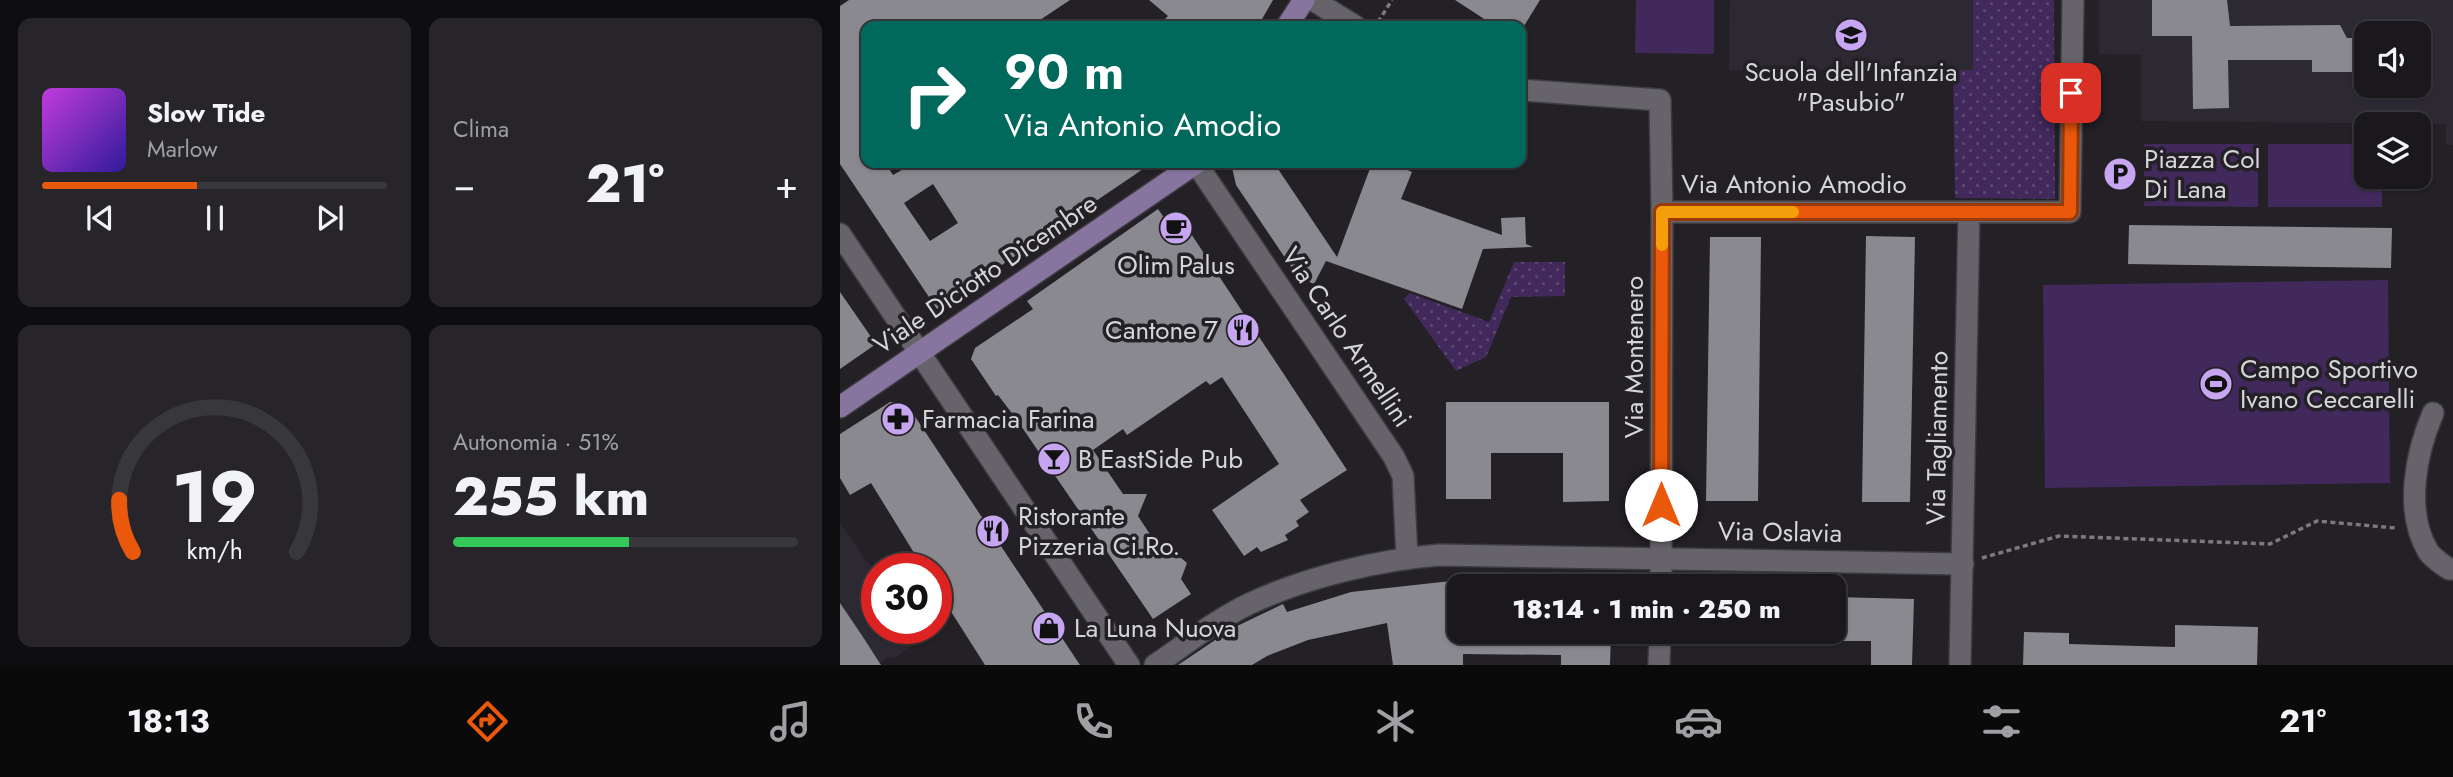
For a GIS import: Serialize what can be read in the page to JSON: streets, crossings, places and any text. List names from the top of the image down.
{
  "streets": {
    "main road": ["Viale Diciotto Dicembre"],
    "street": [
      "Via Antonio Amodio",
      "Via Carlo Armellini",
      "Via Montenero",
      "Via Tagliamento",
      "Via Oslavia"
    ]
  },
  "crossings": [
    ["Via Antonio Amodio", "Via Montenero"],
    ["Via Antonio Amodio", "Via Tagliamento"],
    ["Via Carlo Armellini", "Via Oslavia"],
    ["Via Montenero", "Via Oslavia"],
    ["Via Tagliamento", "Via Oslavia"]
  ],
  "places": {
    "school or university": ["Scuola dell'Infanzia \"Pasubio\""],
    "parking": ["Piazza Col Di Lana"],
    "cafe": ["Olim Palus"],
    "restaurant": ["Cantone 7", "Ristorante Pizzeria Ci.Ro."],
    "sports": ["Campo Sportivo Ivano Ceccarelli"],
    "pharmacy": ["Farmacia Farina"],
    "bar": ["B EastSide Pub"],
    "shop": ["La Luna Nuova"]
  },
  "page": {
    "tile": [
      "Clima",
      ["Autonomia · 51%", "255 km"]
    ],
    "turn": ["90 m", "Via Antonio Amodio"],
    "song": ["Slow Tide", "Marlow"],
    "heat": ["−", "21°", "+"],
    "limit": "30",
    "trip": "18:14 · 1 min · 250 m",
    "tabs": ["18:13", "21°"],
    "gauge": ["19", "km/h"]
  }
}
